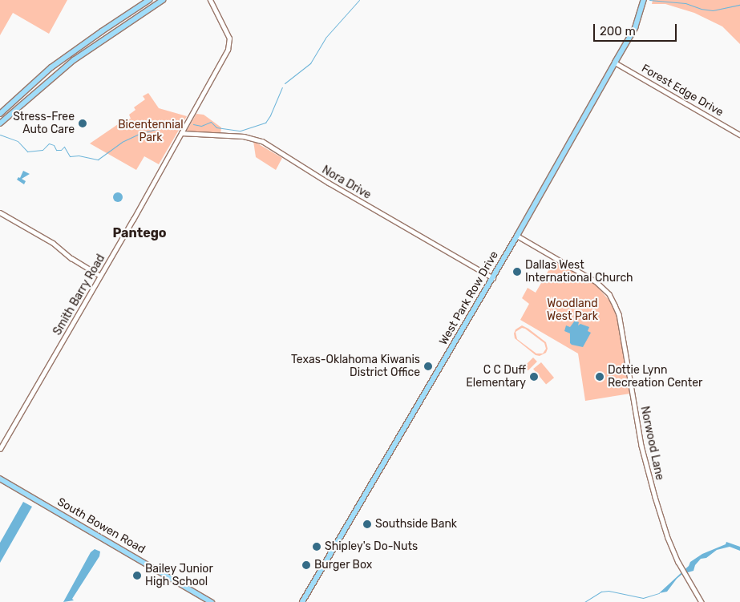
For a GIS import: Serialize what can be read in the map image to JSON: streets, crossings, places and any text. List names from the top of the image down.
{
  "streets": {
    "main road": ["West Park Row Drive", "South Bowen Road"],
    "street": [
      "Forest Edge Drive",
      "Nora Drive",
      "Smith Barry Road",
      "Norwood Lane"
    ]
  },
  "crossings": [
    ["Forest Edge Drive", "West Park Row Drive"],
    ["Nora Drive", "Smith Barry Road"],
    ["Nora Drive", "West Park Row Drive"],
    ["West Park Row Drive", "Norwood Lane"]
  ],
  "districts": ["Pantego"],
  "parks": ["Bicentennial Park", "Woodland West Park"],
  "places": [
    "Stress-Free Auto Care",
    "Dallas West International Church",
    "Texas-Oklahoma Kiwanis District Office",
    "C C Duff Elementary",
    "Dottie Lynn Recreation Center",
    "Southside Bank",
    "Shipley's Do-Nuts",
    "Burger Box",
    "Bailey Junior High School"
  ],
  "scale_bar": "200 m"
}
